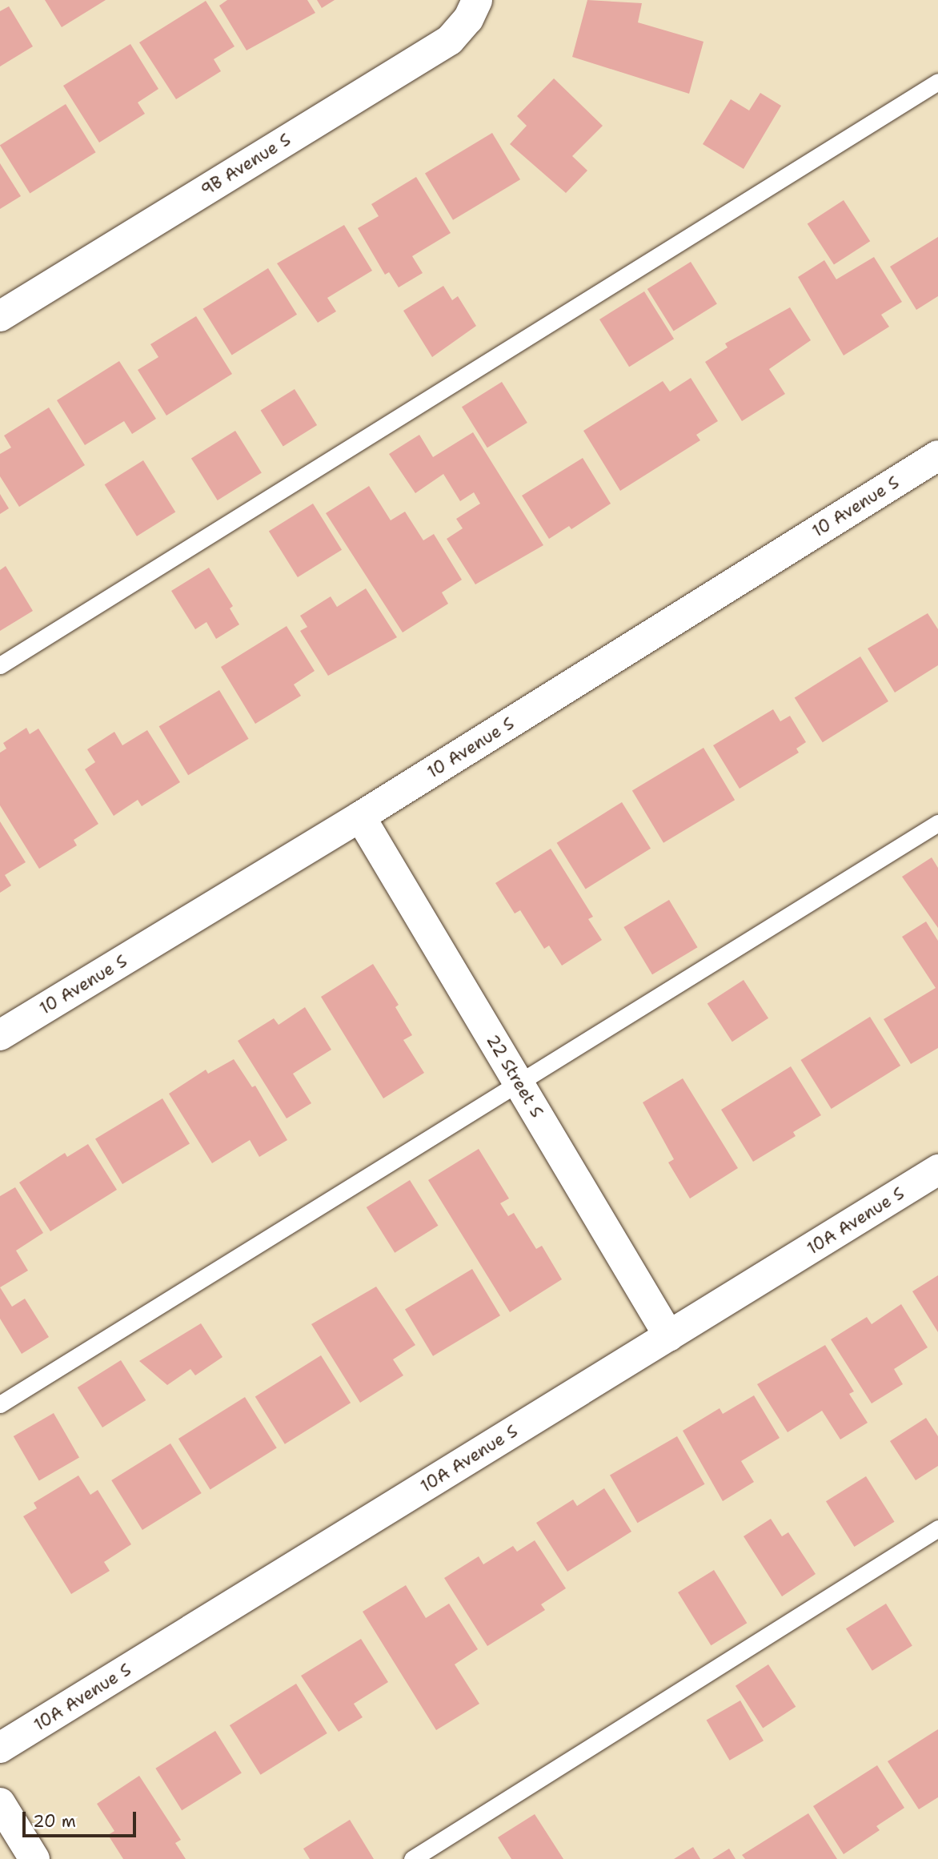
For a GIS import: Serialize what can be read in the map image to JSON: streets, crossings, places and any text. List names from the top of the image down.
{
  "streets": {
    "street": [
      "9B Avenue S",
      "10 Avenue S",
      "22 Street S",
      "10A Avenue S"
    ]
  },
  "crossings": [
    ["10 Avenue S", "22 Street S"],
    ["22 Street S", "10A Avenue S"]
  ],
  "scale_bar": "20 m"
}
